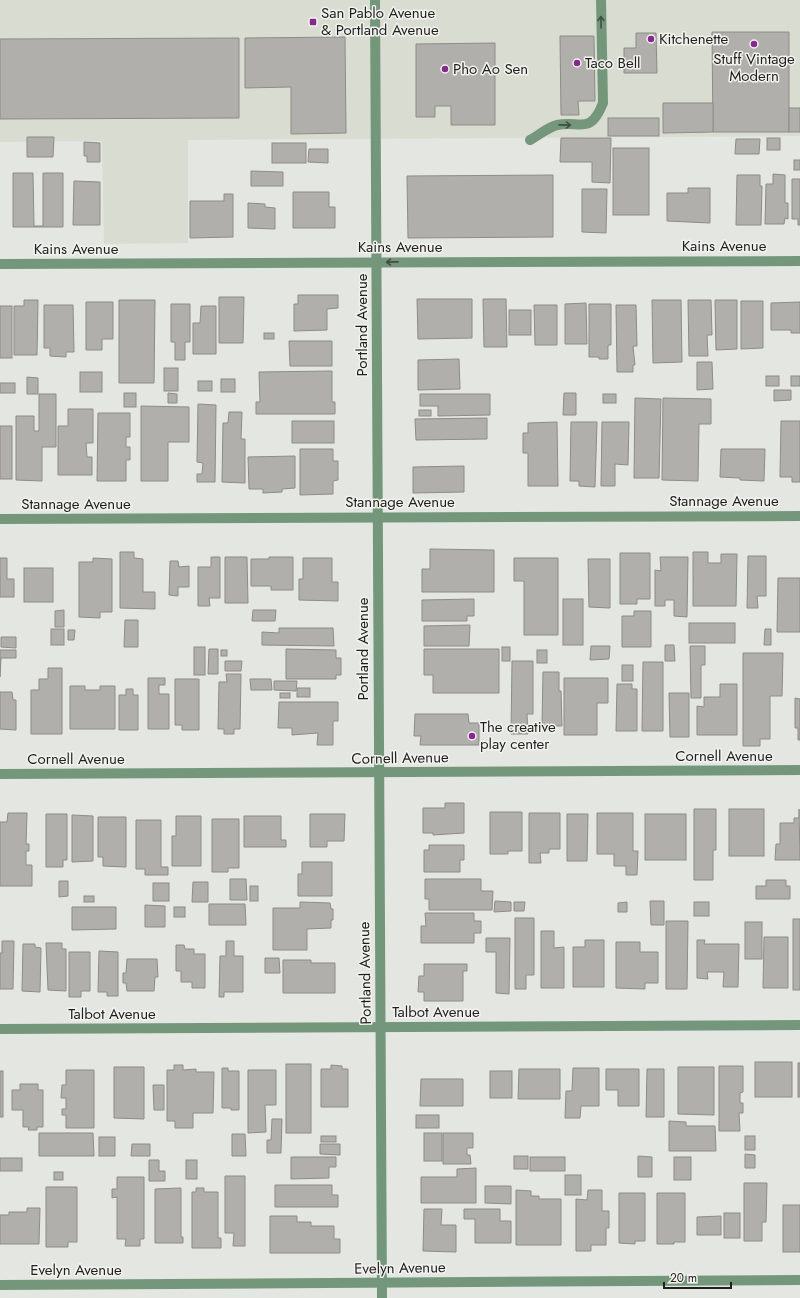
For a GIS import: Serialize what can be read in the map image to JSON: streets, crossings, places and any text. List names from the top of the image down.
{
  "streets": {
    "street": [
      "Kains Avenue",
      "Portland Avenue",
      "Stannage Avenue",
      "Cornell Avenue",
      "Talbot Avenue",
      "Evelyn Avenue"
    ]
  },
  "crossings": [
    ["Kains Avenue", "Portland Avenue"],
    ["Portland Avenue", "Stannage Avenue"],
    ["Portland Avenue", "Cornell Avenue"],
    ["Portland Avenue", "Talbot Avenue"],
    ["Portland Avenue", "Evelyn Avenue"]
  ],
  "one_way": ["Kains Avenue"],
  "places": {
    "transit": ["San Pablo Avenue & Portland Avenue"],
    "other": [
      "Kitchenette",
      "Stuff Vintage Modern",
      "Taco Bell",
      "Pho Ao Sen",
      "The creative play center"
    ]
  },
  "scale_bar": "20 m"
}
